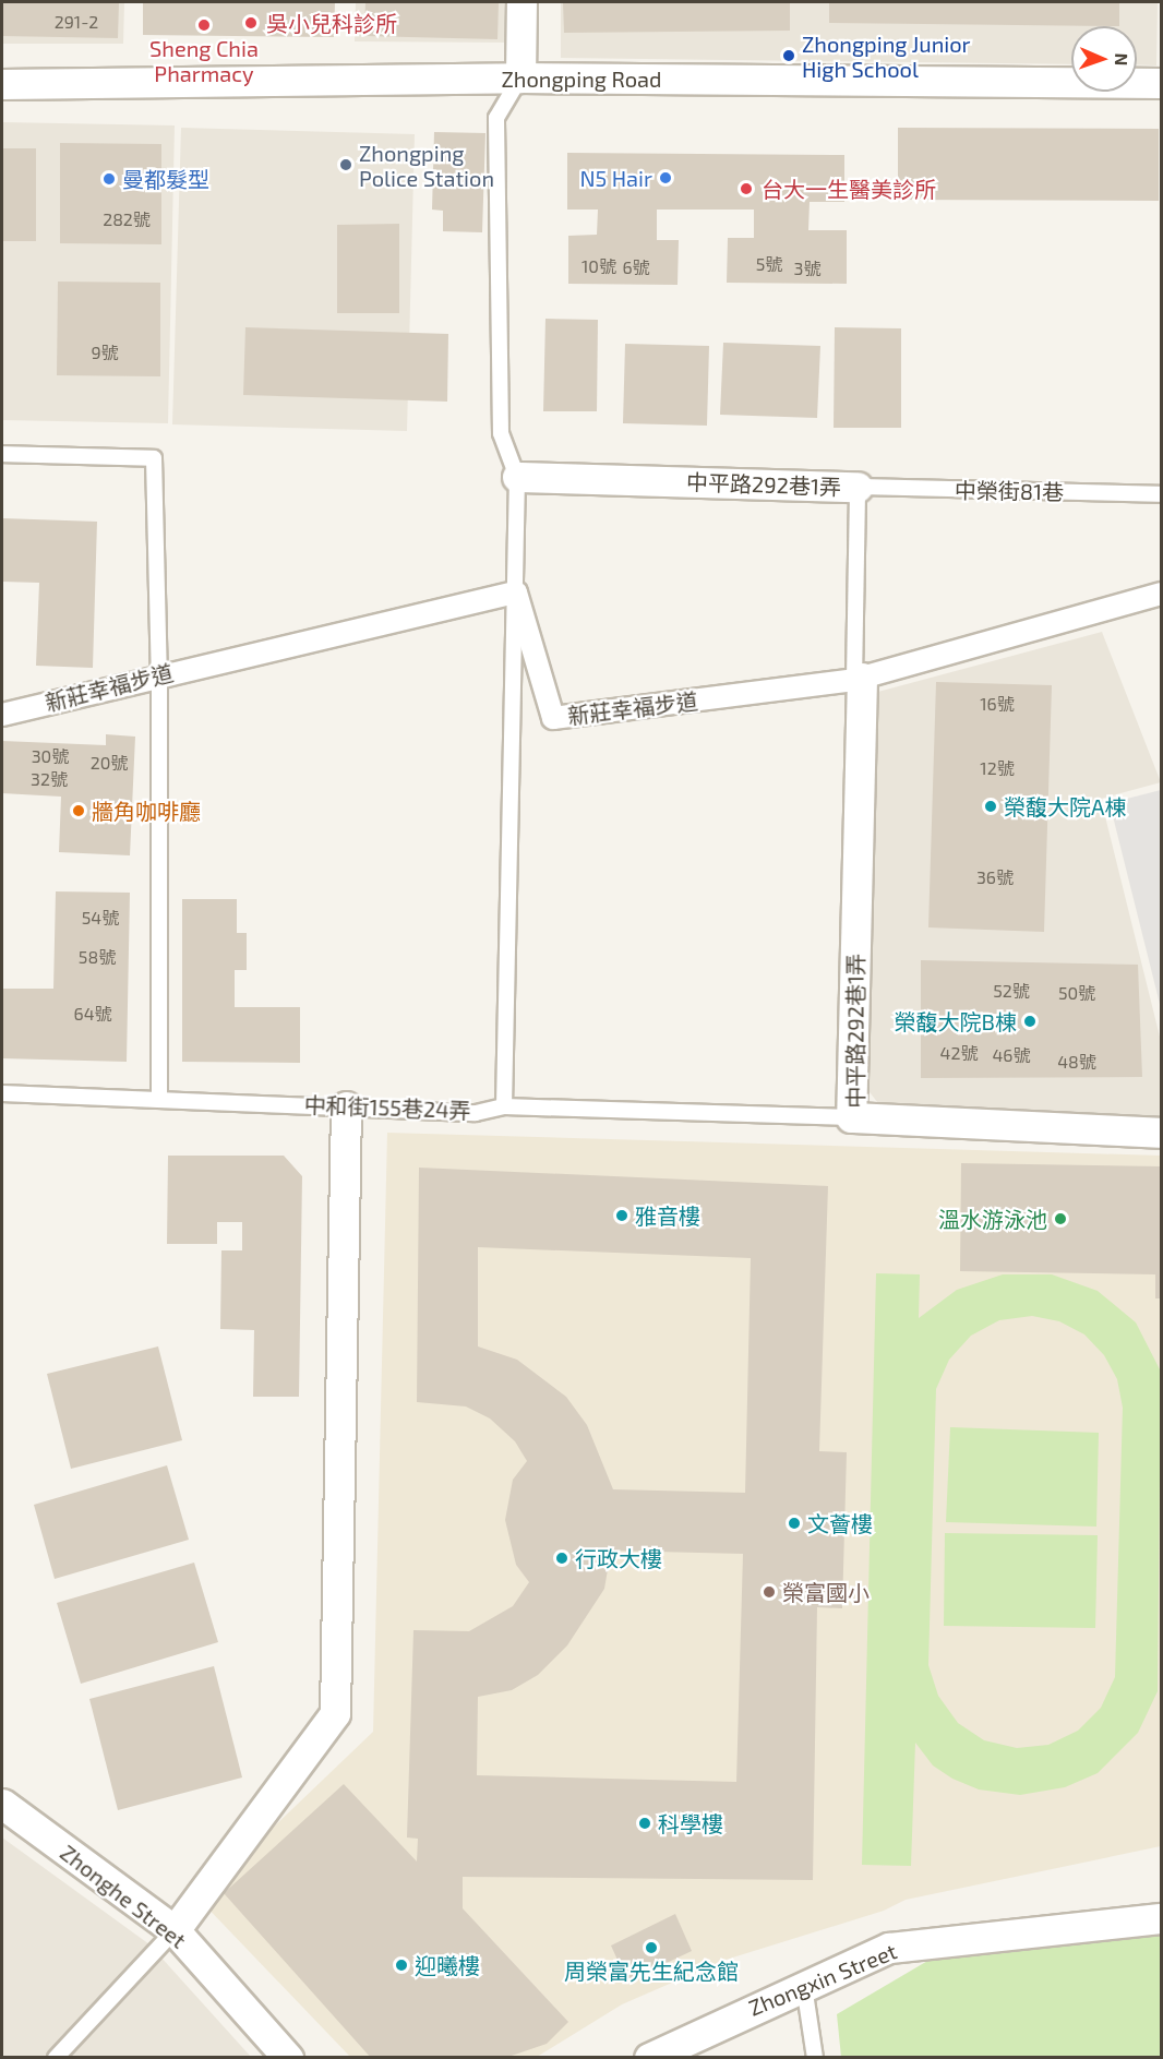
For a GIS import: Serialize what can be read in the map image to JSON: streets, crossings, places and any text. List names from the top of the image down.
{
  "streets": {
    "street": [
      "Zhongping Road",
      "中平路292巷1弄",
      "新莊幸福步道",
      "Zhonghe Street",
      "Zhongxin Street"
    ],
    "lane": ["中榮街81巷", "中和街155巷24弄"]
  },
  "crossings": [
    ["中平路292巷1弄", "中榮街81巷"],
    ["中平路292巷1弄", "新莊幸福步道"],
    ["中平路292巷1弄", "中和街155巷24弄"]
  ],
  "places": [
    "吳小兒科診所",
    "Sheng Chia Pharmacy",
    "Zhongping Junior High School",
    "Zhongping Police Station",
    "N5 Hair",
    "曼都髮型",
    "台大一生醫美診所",
    "榮馥大院A棟",
    "牆角咖啡廳",
    "榮馥大院B棟",
    "雅音樓",
    "溫水游泳池",
    "文薈樓",
    "行政大樓",
    "榮富國小",
    "科學樓",
    "周榮富先生紀念館",
    "迎曦樓"
  ],
  "house_numbers": [
    "291-2",
    "282號",
    "5號",
    "10號",
    "6號",
    "3號",
    "9號",
    "16號",
    "30號",
    "20號",
    "12號",
    "32號",
    "36號",
    "54號",
    "58號",
    "52號",
    "50號",
    "64號",
    "42號",
    "46號",
    "48號"
  ],
  "north": "right"
}
